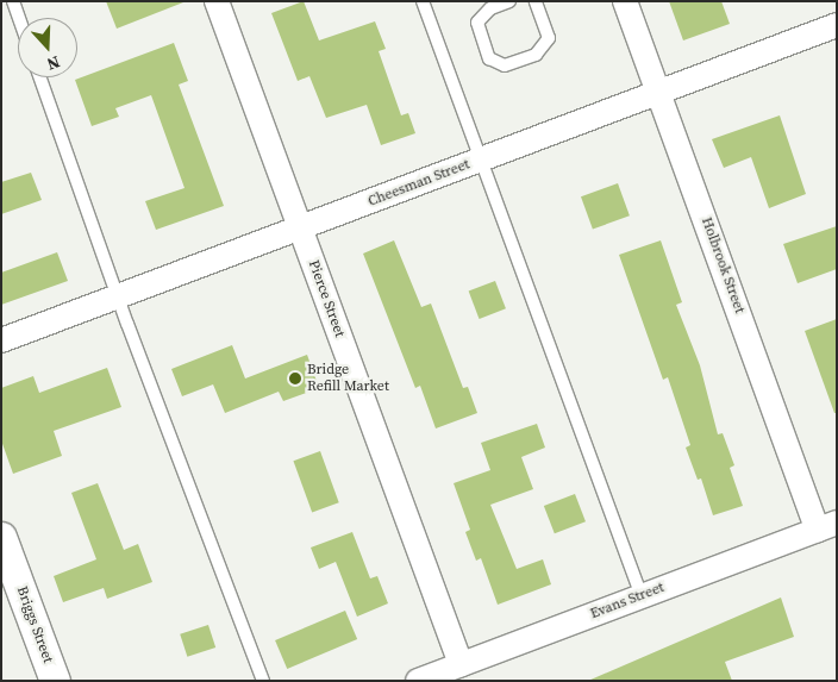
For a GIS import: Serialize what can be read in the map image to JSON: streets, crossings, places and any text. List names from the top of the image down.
{
  "streets": {
    "street": [
      "Cheesman Street",
      "Holbrook Street",
      "Pierce Street",
      "Evans Street",
      "Briggs Street"
    ]
  },
  "crossings": [
    ["Cheesman Street", "Holbrook Street"],
    ["Cheesman Street", "Pierce Street"],
    ["Holbrook Street", "Evans Street"],
    ["Pierce Street", "Evans Street"]
  ],
  "places": ["Bridge Refill Market"],
  "north": "bottom"
}
